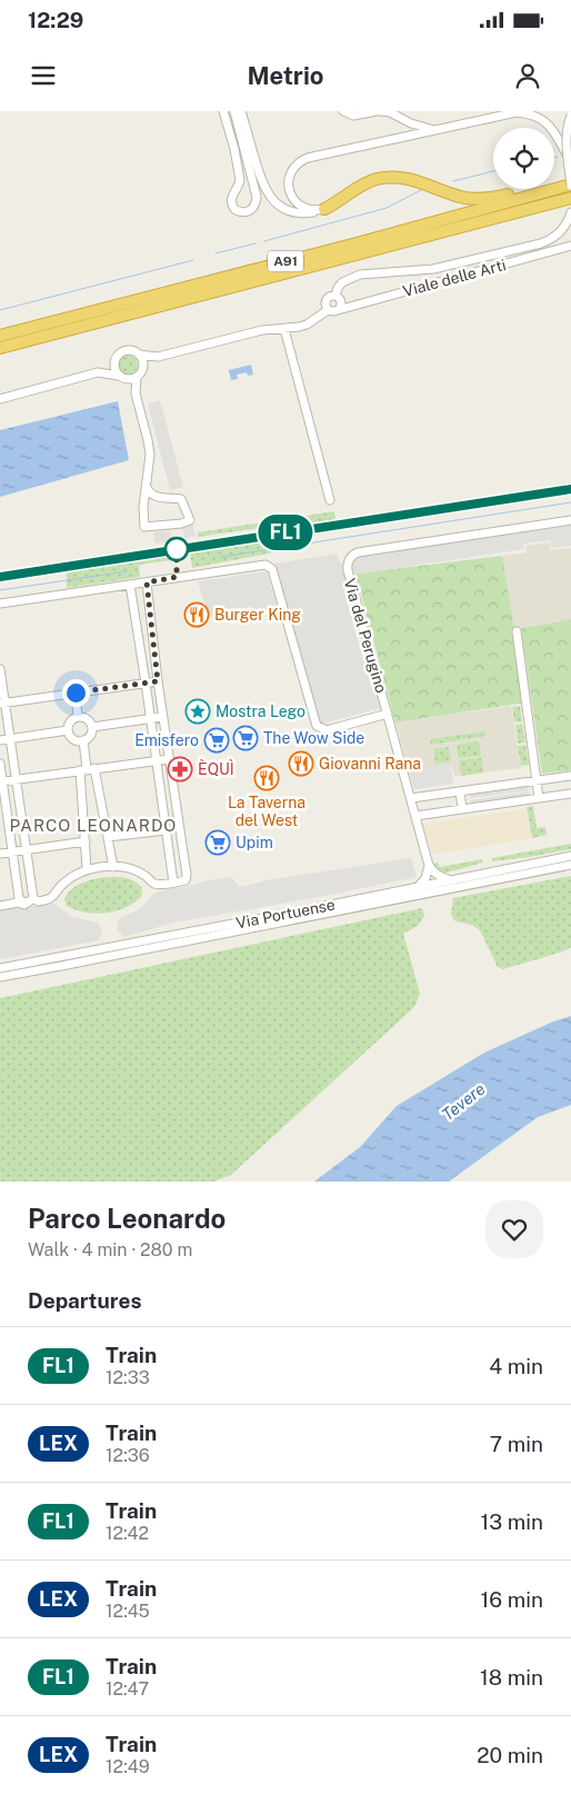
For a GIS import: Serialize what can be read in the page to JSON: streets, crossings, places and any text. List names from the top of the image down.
{
  "streets": {
    "highway": ["A91"],
    "street": ["Viale delle Arti", "Via del Perugino", "Via Portuense"]
  },
  "districts": ["PARCO LEONARDO"],
  "water": ["Tevere"],
  "places": {
    "restaurant": ["Burger King", "Giovanni Rana", "La Taverna del West"],
    "place": ["Mostra Lego"],
    "supermarket": ["The Wow Side", "Emisfero", "Upim"],
    "pharmacy": ["ÈQUÌ"]
  },
  "page": {
    "status": "12:29",
    "header": "Metrio",
    "on_map": "FL1",
    "heading": [
      ["Parco Leonardo", "Walk · 4 min · 280 m"],
      "Departures"
    ],
    "list": [
      {
        "mark": "FL1",
        "name": "Train",
        "note": "12:33",
        "value": "4 min"
      },
      {
        "mark": "LEX",
        "name": "Train",
        "note": "12:36",
        "value": "7 min"
      },
      {
        "mark": "FL1",
        "name": "Train",
        "note": "12:42",
        "value": "13 min"
      },
      {
        "mark": "LEX",
        "name": "Train",
        "note": "12:45",
        "value": "16 min"
      },
      {
        "mark": "FL1",
        "name": "Train",
        "note": "12:47",
        "value": "18 min"
      },
      {
        "mark": "LEX",
        "name": "Train",
        "note": "12:49",
        "value": "20 min"
      }
    ]
  }
}
